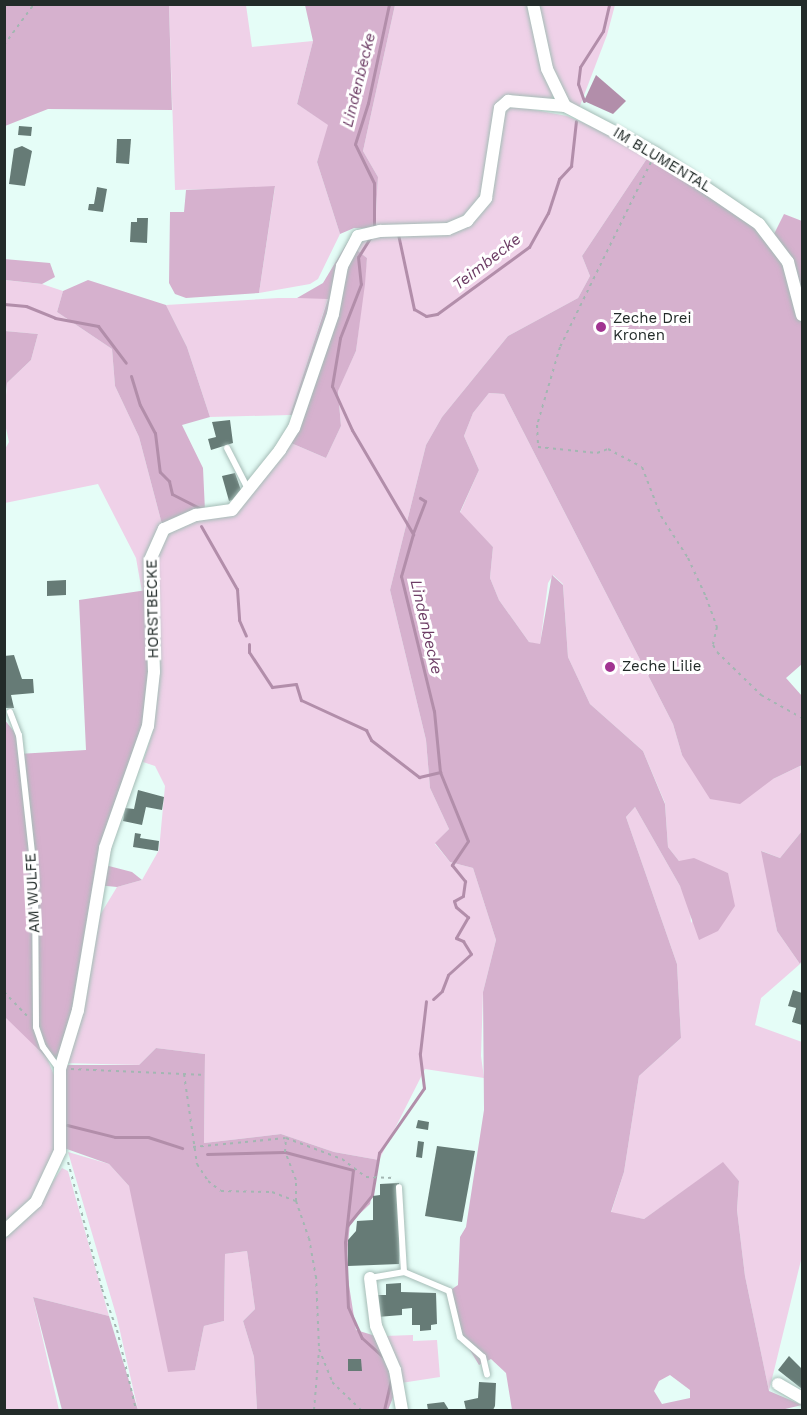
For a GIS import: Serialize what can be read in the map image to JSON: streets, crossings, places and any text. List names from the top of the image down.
{
  "streets": {
    "street": ["IM BLUMENTAL", "HORSTBECKE"],
    "lane": ["AM WULFE"]
  },
  "crossings": [
    ["IM BLUMENTAL", "HORSTBECKE"],
    ["HORSTBECKE", "AM WULFE"]
  ],
  "water": ["Lindenbecke", "Teimbecke"],
  "places": ["Zeche Drei Kronen", "Zeche Lilie"]
}
